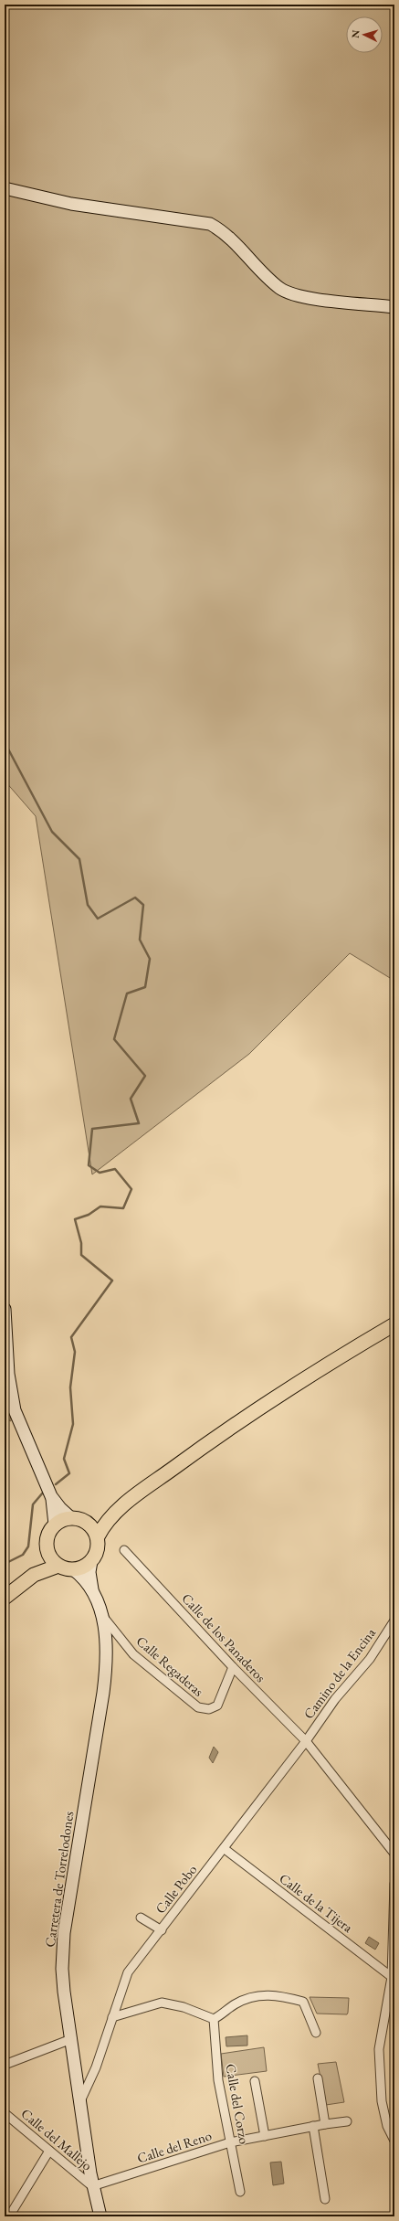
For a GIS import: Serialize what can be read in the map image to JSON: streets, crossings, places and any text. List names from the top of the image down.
{
  "streets": {
    "main road": ["Carretera de Torrelodones"],
    "street": [
      "Calle de los Panaderos",
      "Calle Regaderas",
      "Camino de la Encina",
      "Calle Pobo",
      "Calle de la Tijera",
      "Calle del Corzo",
      "Calle del Mallejo",
      "Calle del Reno"
    ]
  },
  "crossings": [
    ["Calle de los Panaderos", "Calle Regaderas"],
    ["Calle de los Panaderos", "Camino de la Encina"],
    ["Calle de los Panaderos", "Calle Pobo"],
    ["Calle Regaderas", "Carretera de Torrelodones"],
    ["Camino de la Encina", "Calle Pobo"],
    ["Carretera de Torrelodones", "Calle Pobo"],
    ["Carretera de Torrelodones", "Calle del Mallejo"],
    ["Carretera de Torrelodones", "Calle del Reno"],
    ["Calle Pobo", "Calle de la Tijera"],
    ["Calle del Corzo", "Calle del Reno"],
    ["Calle del Mallejo", "Calle del Reno"]
  ],
  "north": "left"
}
